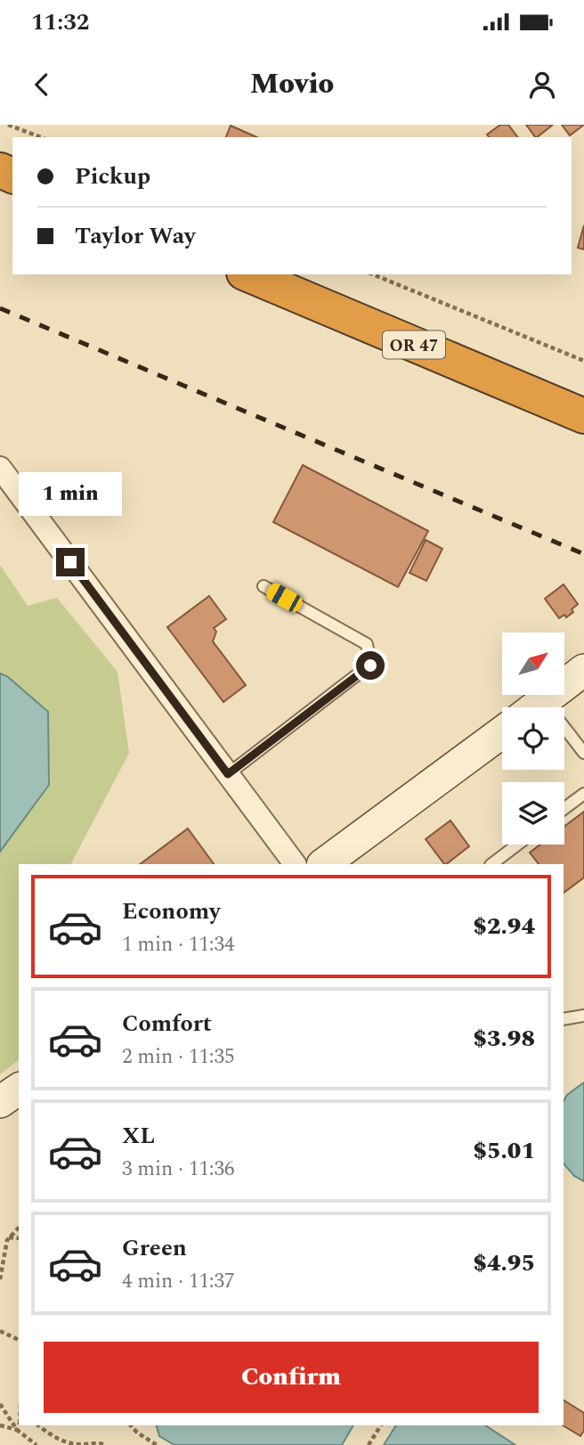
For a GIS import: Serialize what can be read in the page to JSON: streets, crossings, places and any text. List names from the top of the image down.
{
  "streets": {
    "highway": ["OR 47"]
  },
  "north": "top right",
  "page": {
    "status": "11:32",
    "header": "Movio",
    "banner": ["Pickup", "Taylor Way"],
    "bubble": "1 min",
    "list": [
      {
        "name": "Economy",
        "note": "1 min · 11:34",
        "value": "$2.94"
      },
      {
        "name": "Comfort",
        "note": "2 min · 11:35",
        "value": "$3.98"
      },
      {
        "name": "XL",
        "note": "3 min · 11:36",
        "value": "$5.01"
      },
      {
        "name": "Green",
        "note": "4 min · 11:37",
        "value": "$4.95"
      }
    ],
    "buttons": "Confirm"
  }
}
